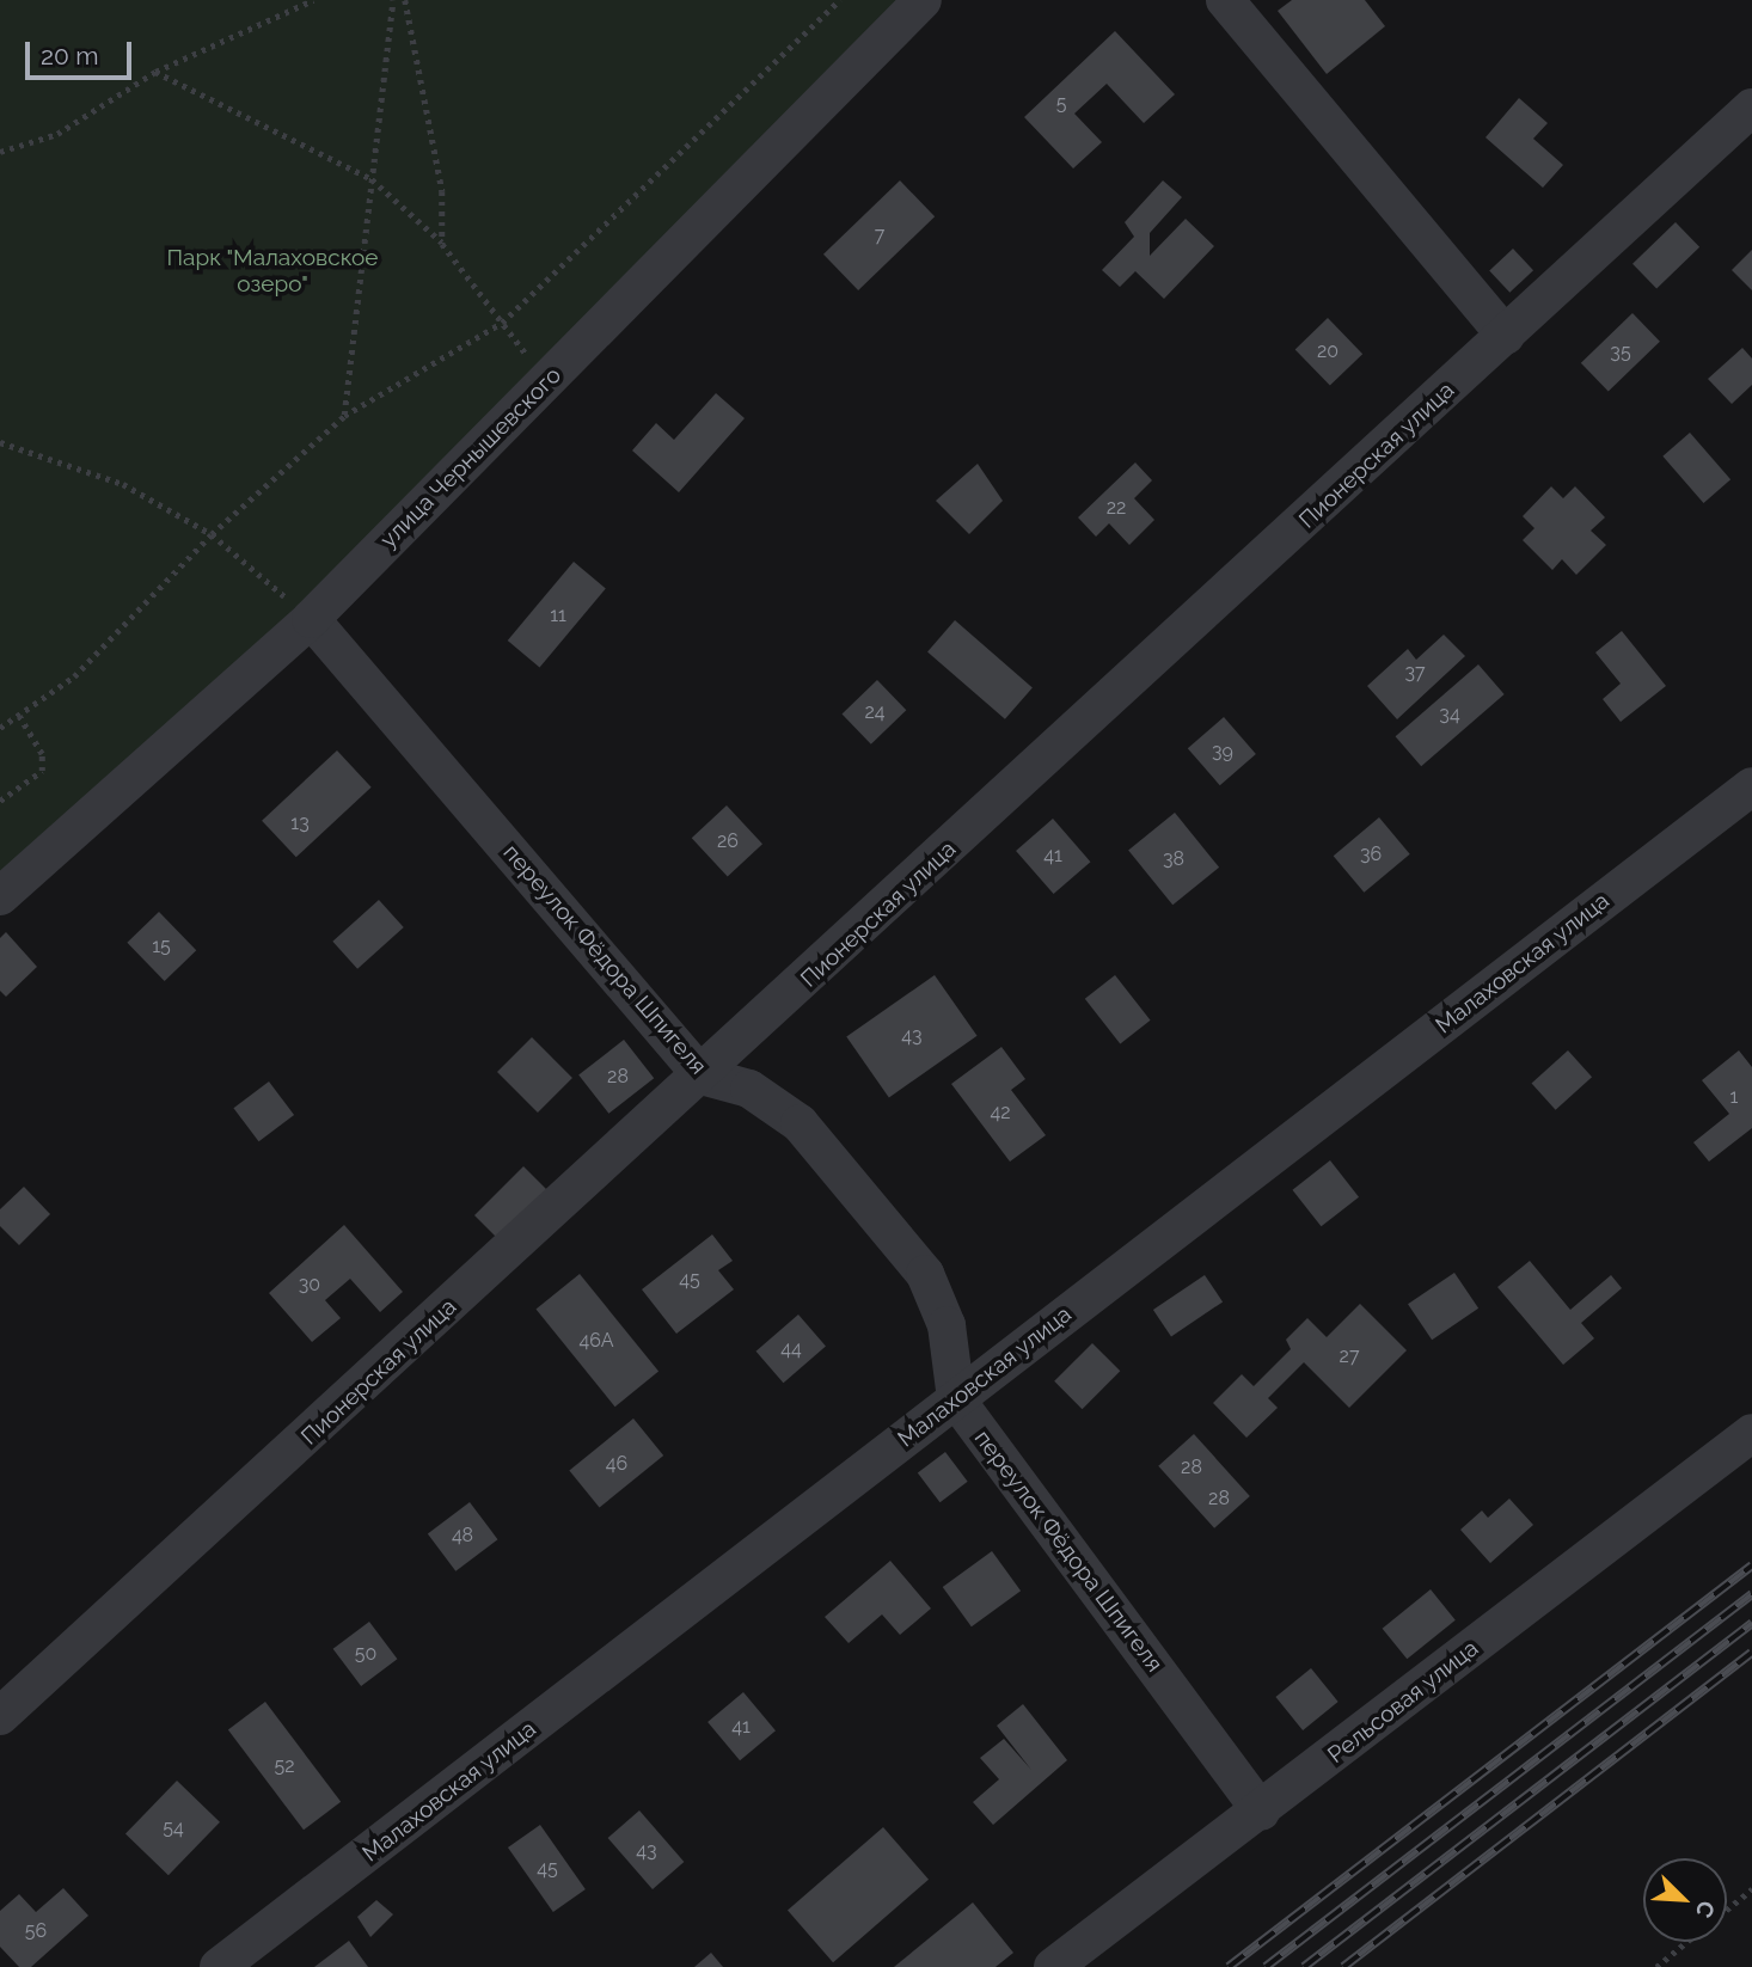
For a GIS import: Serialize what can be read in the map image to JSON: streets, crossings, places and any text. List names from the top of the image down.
{
  "streets": {
    "street": [
      "Пионерская улица",
      "улица Чернышевского",
      "переулок Фёдора Шпигеля",
      "Малаховская улица",
      "Рельсовая улица"
    ]
  },
  "crossings": [
    ["Пионерская улица", "переулок Фёдора Шпигеля"],
    ["улица Чернышевского", "переулок Фёдора Шпигеля"],
    ["переулок Фёдора Шпигеля", "Малаховская улица"],
    ["переулок Фёдора Шпигеля", "Рельсовая улица"]
  ],
  "parks": ["Парк \"Малаховское озеро\""],
  "house_numbers": [
    "5",
    "7",
    "20",
    "35",
    "22",
    "11",
    "37",
    "24",
    "34",
    "39",
    "13",
    "26",
    "36",
    "41",
    "38",
    "15",
    "43",
    "28",
    "1",
    "42",
    "45",
    "30",
    "46А",
    "44",
    "27",
    "46",
    "28",
    "28",
    "48",
    "50",
    "41",
    "52",
    "54",
    "43",
    "45",
    "56"
  ],
  "scale_bar": "20 m",
  "north": "bottom right"
}
